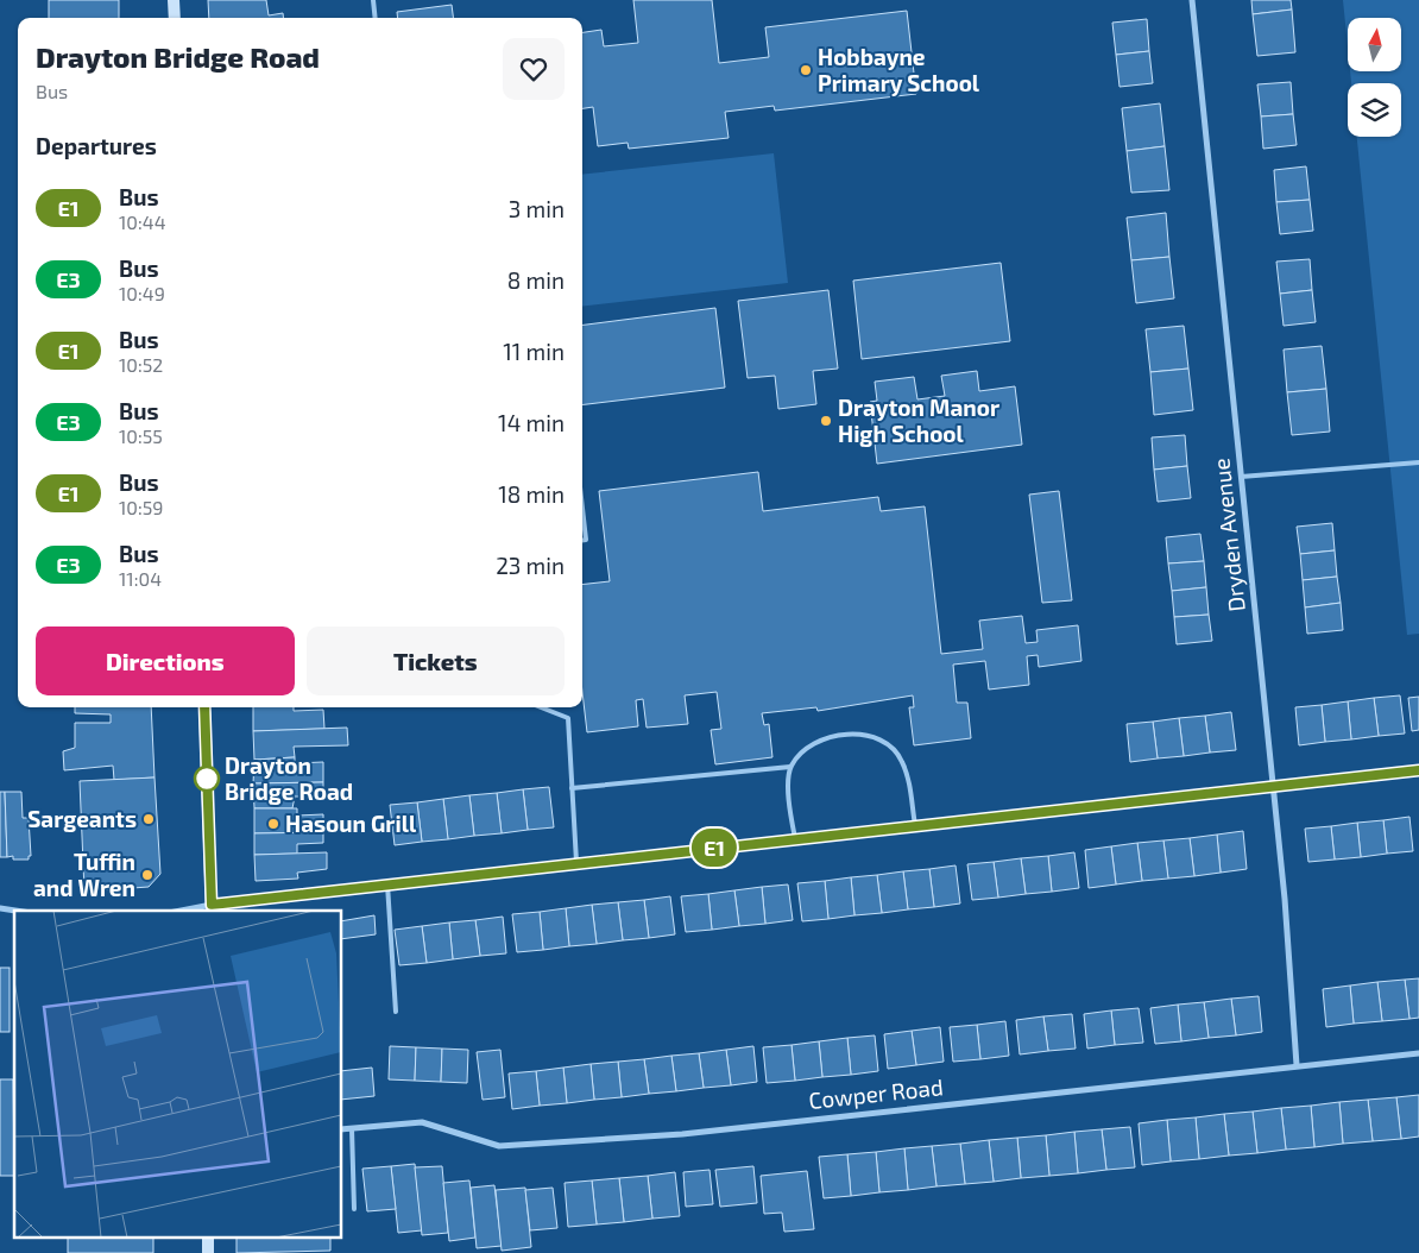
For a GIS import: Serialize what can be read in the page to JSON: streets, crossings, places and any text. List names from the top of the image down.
{
  "streets": {
    "street": ["Dryden Avenue", "Cowper Road"]
  },
  "crossings": [
    ["Dryden Avenue", "Cowper Road"]
  ],
  "places": [
    "Hobbayne Primary School",
    "Drayton Manor High School",
    "Drayton Bridge Road",
    "Sargeants",
    "Hasoun Grill",
    "Tuffin and Wren"
  ],
  "lines": ["bus line E1"],
  "north": "top",
  "page": {
    "on_map": "E1",
    "heading": [
      ["Drayton Bridge Road", "Bus"],
      "Departures"
    ],
    "list": [
      {
        "mark": "E1",
        "name": "Bus",
        "note": "10:44",
        "value": "3 min"
      },
      {
        "mark": "E3",
        "name": "Bus",
        "note": "10:49",
        "value": "8 min"
      },
      {
        "mark": "E1",
        "name": "Bus",
        "note": "10:52",
        "value": "11 min"
      },
      {
        "mark": "E3",
        "name": "Bus",
        "note": "10:55",
        "value": "14 min"
      },
      {
        "mark": "E1",
        "name": "Bus",
        "note": "10:59",
        "value": "18 min"
      },
      {
        "mark": "E3",
        "name": "Bus",
        "note": "11:04",
        "value": "23 min"
      }
    ],
    "buttons": ["Directions", "Tickets"]
  }
}
